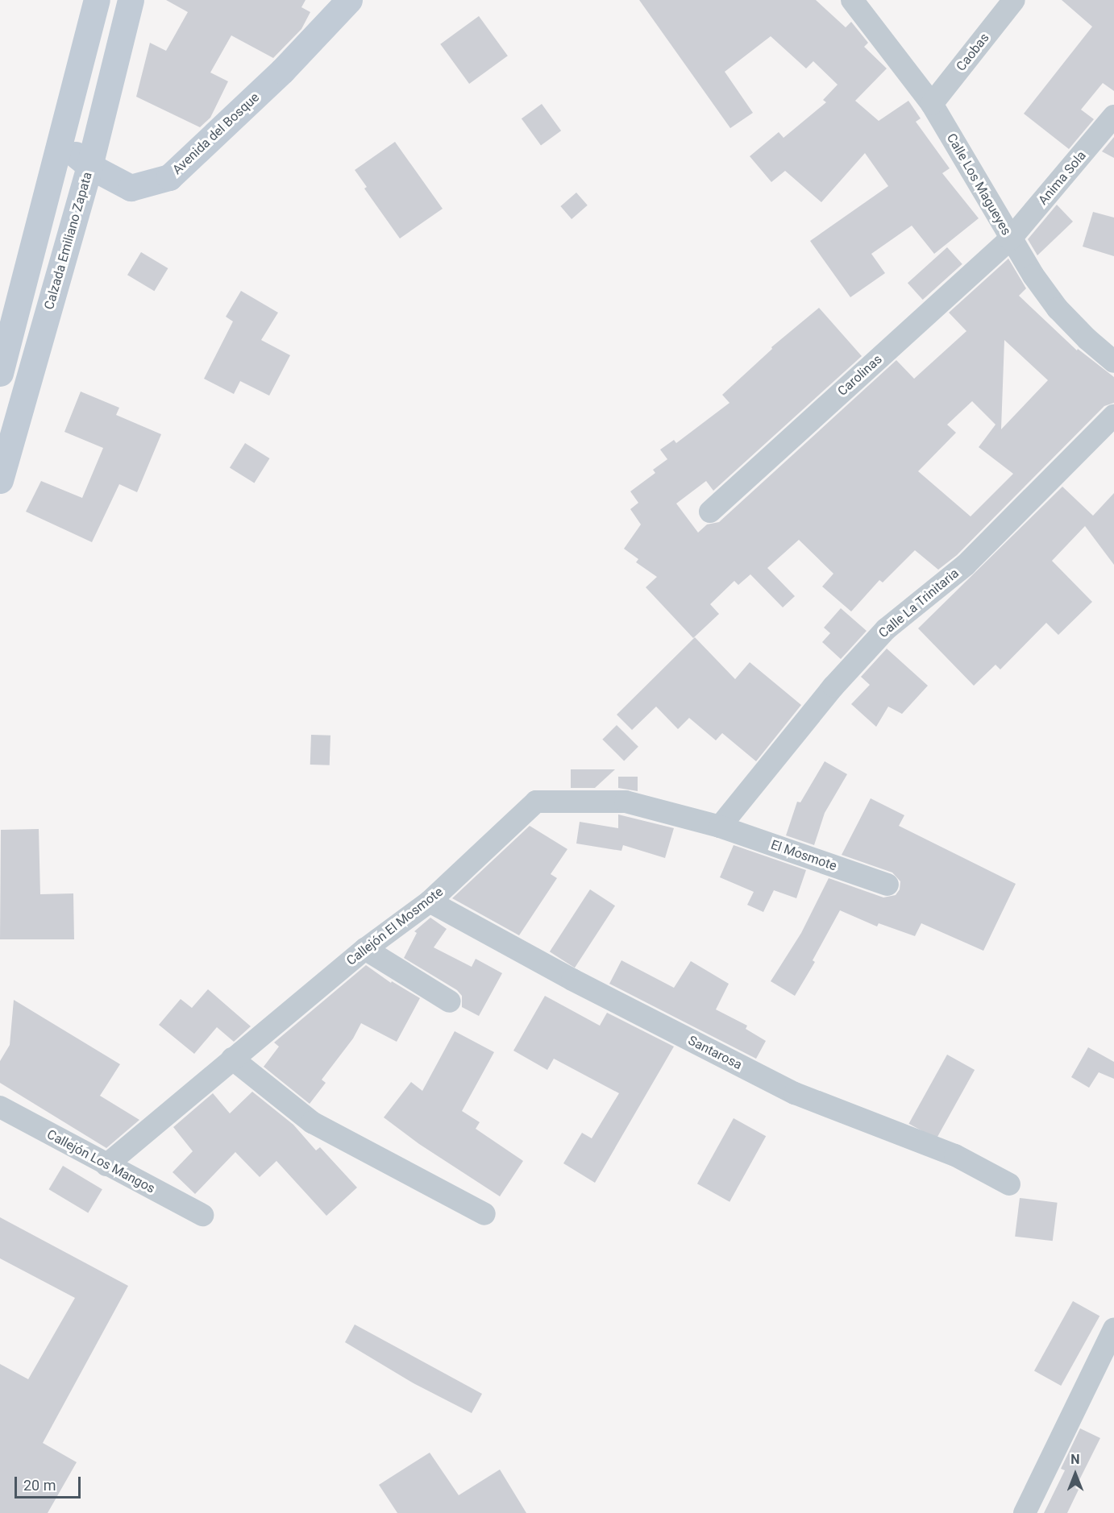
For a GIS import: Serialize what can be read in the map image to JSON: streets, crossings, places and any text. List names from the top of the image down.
{
  "streets": {
    "main road": ["Avenida del Bosque", "Calzada Emiliano Zapata"],
    "street": [
      "Caobas",
      "Anima Sola",
      "Calle Los Magueyes",
      "Carolinas",
      "Calle La Trinitaria",
      "El Mosmote",
      "Callejón El Mosmote",
      "Santarosa",
      "Callejón Los Mangos"
    ]
  },
  "crossings": [
    ["Caobas", "Calle Los Magueyes"],
    ["Avenida del Bosque", "Calzada Emiliano Zapata"],
    ["Anima Sola", "Calle Los Magueyes"],
    ["Anima Sola", "Carolinas"],
    ["Calle Los Magueyes", "Carolinas"],
    ["Calle La Trinitaria", "El Mosmote"],
    ["Calle La Trinitaria", "Callejón El Mosmote"],
    ["El Mosmote", "Callejón El Mosmote"],
    ["Callejón El Mosmote", "Santarosa"],
    ["Callejón El Mosmote", "Callejón Los Mangos"]
  ],
  "scale_bar": "20 m",
  "north": "top"
}
